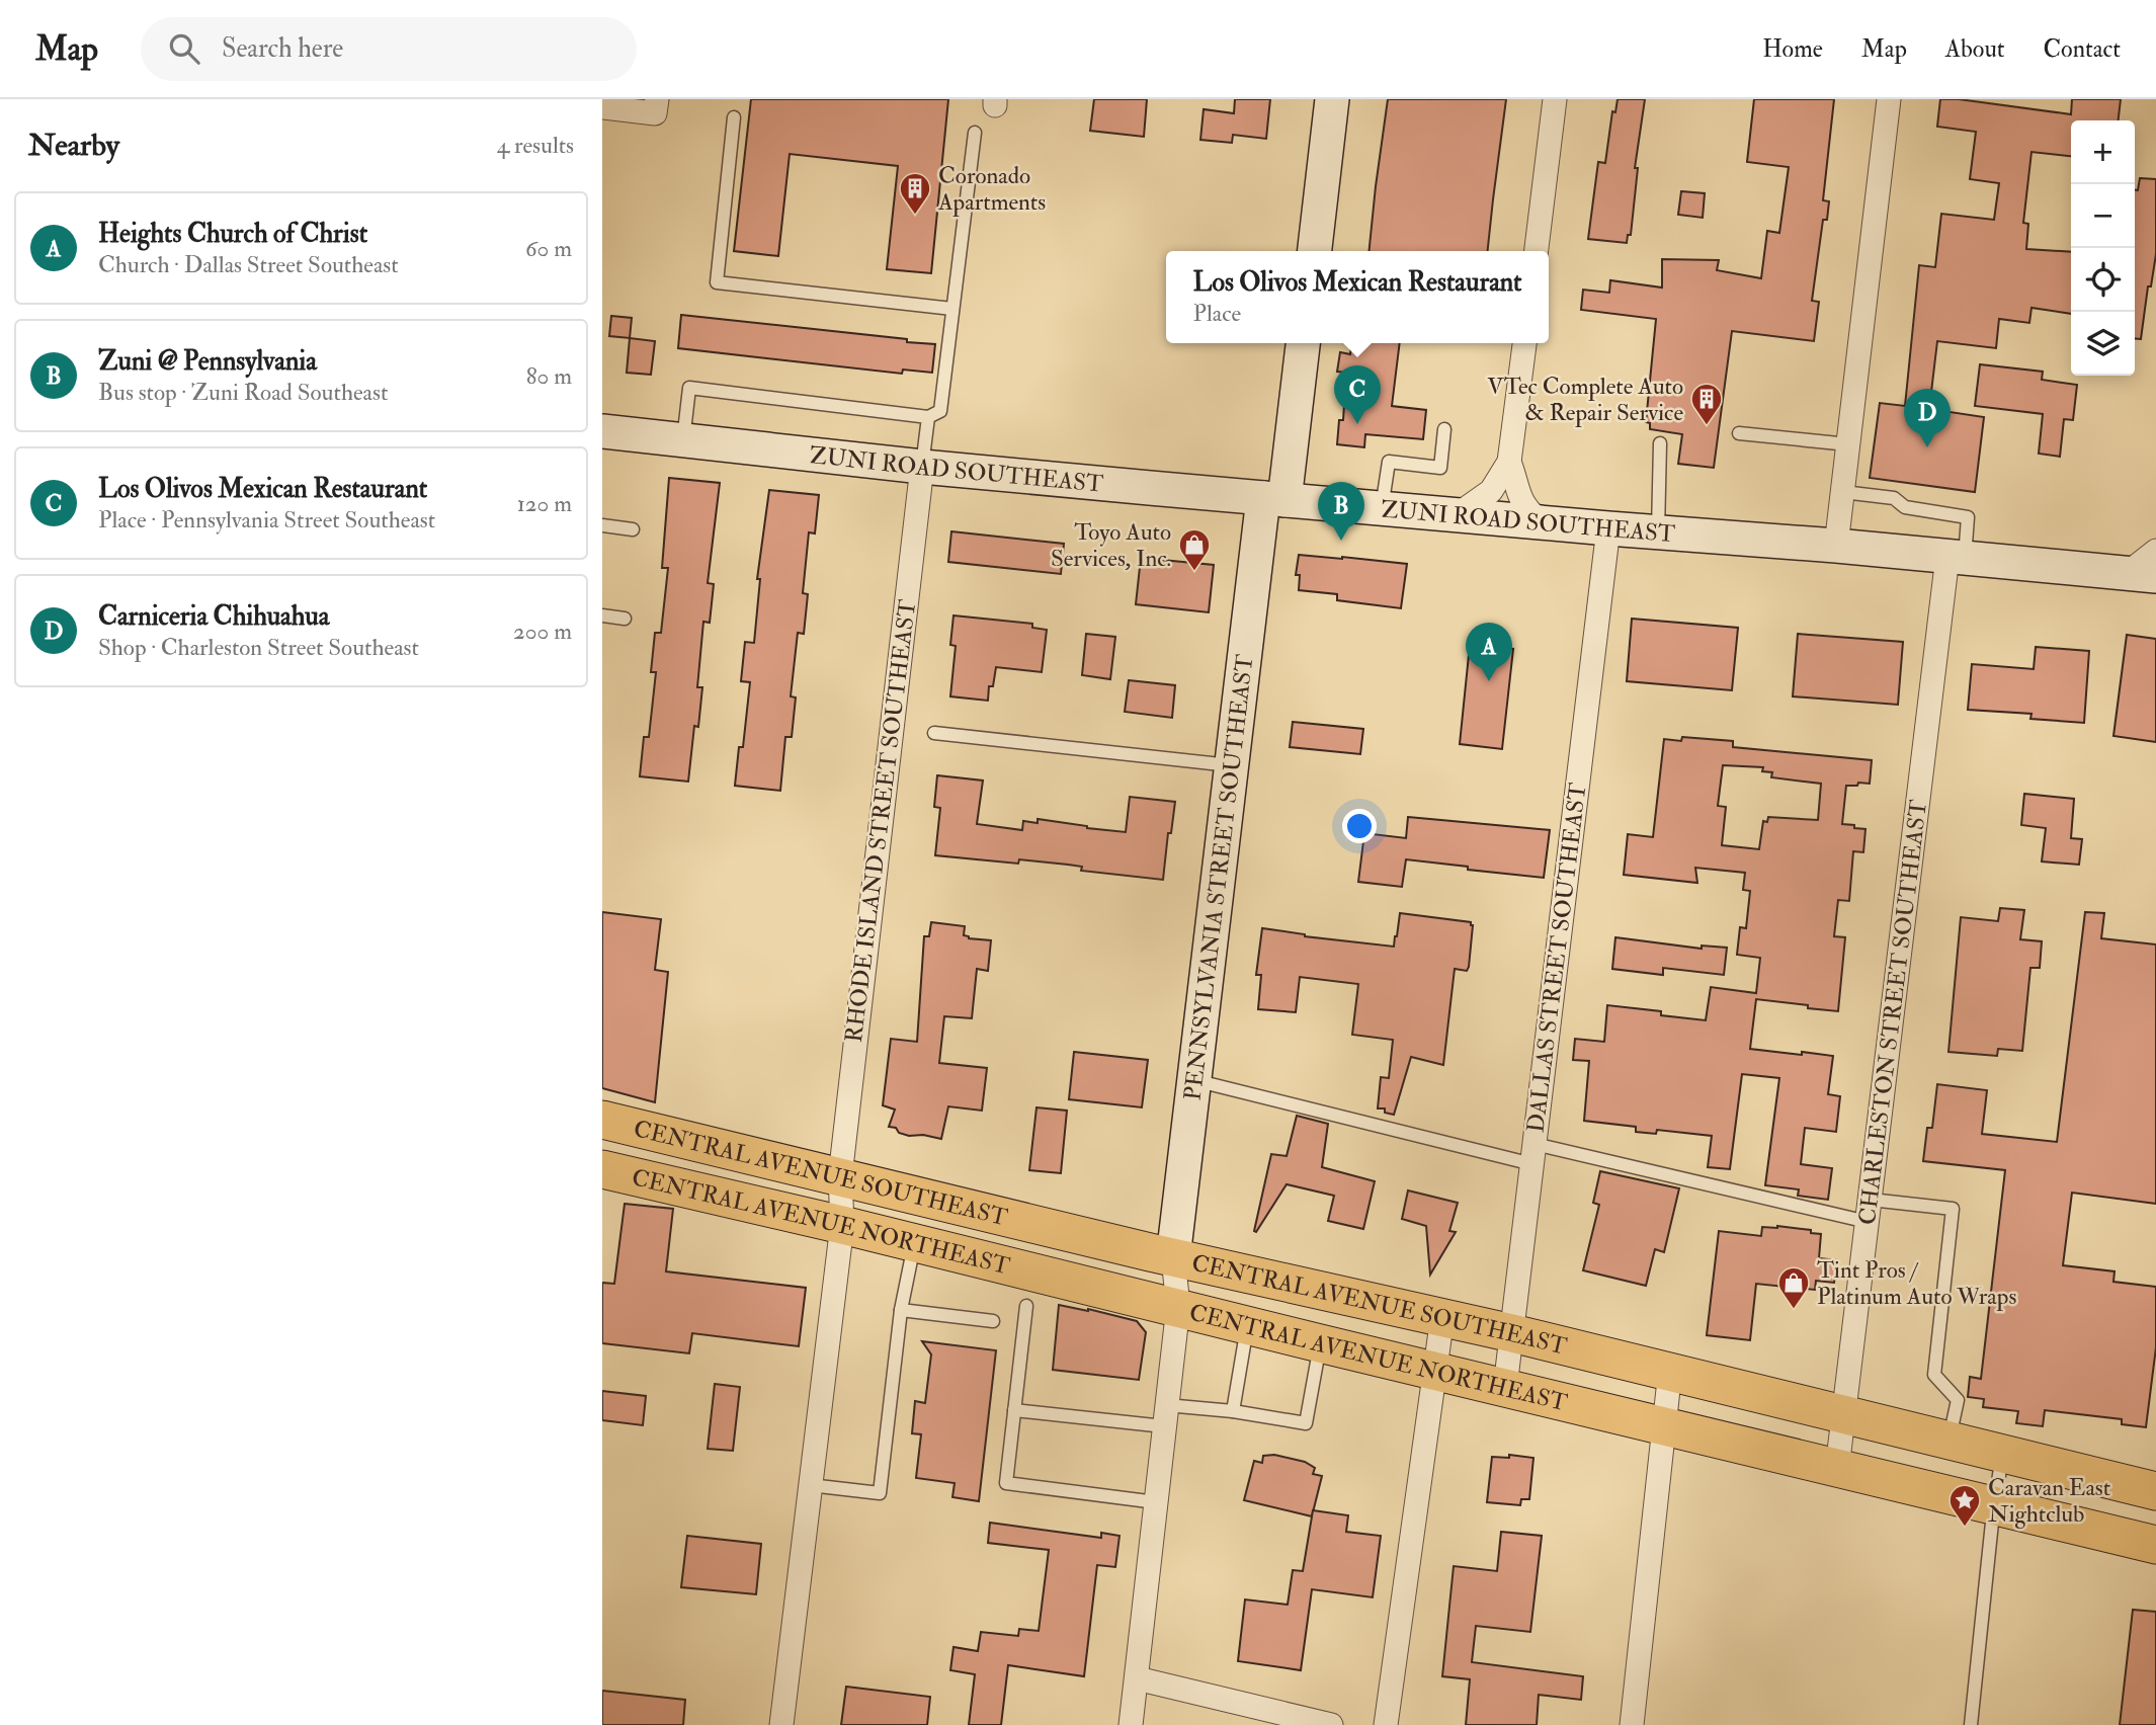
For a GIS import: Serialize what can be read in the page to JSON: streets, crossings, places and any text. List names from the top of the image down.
{
  "streets": {
    "main road": ["CENTRAL AVENUE SOUTHEAST", "CENTRAL AVENUE NORTHEAST"],
    "street": [
      "ZUNI ROAD SOUTHEAST",
      "RHODE ISLAND STREET SOUTHEAST",
      "PENNSYLVANIA STREET SOUTHEAST",
      "DALLAS STREET SOUTHEAST",
      "CHARLESTON STREET SOUTHEAST"
    ]
  },
  "crossings": [
    ["ZUNI ROAD SOUTHEAST", "RHODE ISLAND STREET SOUTHEAST"],
    ["ZUNI ROAD SOUTHEAST", "PENNSYLVANIA STREET SOUTHEAST"],
    ["ZUNI ROAD SOUTHEAST", "DALLAS STREET SOUTHEAST"],
    ["ZUNI ROAD SOUTHEAST", "CHARLESTON STREET SOUTHEAST"],
    ["RHODE ISLAND STREET SOUTHEAST", "CENTRAL AVENUE SOUTHEAST"],
    ["RHODE ISLAND STREET SOUTHEAST", "CENTRAL AVENUE NORTHEAST"],
    ["PENNSYLVANIA STREET SOUTHEAST", "CENTRAL AVENUE SOUTHEAST"],
    ["DALLAS STREET SOUTHEAST", "CENTRAL AVENUE SOUTHEAST"],
    ["DALLAS STREET SOUTHEAST", "CENTRAL AVENUE NORTHEAST"],
    ["CHARLESTON STREET SOUTHEAST", "CENTRAL AVENUE SOUTHEAST"],
    ["CHARLESTON STREET SOUTHEAST", "CENTRAL AVENUE NORTHEAST"]
  ],
  "places": {
    "building": ["Coronado Apartments", "VTec Complete Auto & Repair Service"],
    "shop": ["Toyo Auto Services, Inc.", "Tint Pros / Platinum Auto Wraps"],
    "place": ["Caravan East Nightclub"]
  },
  "page": {
    "header": "Map",
    "search": "Search here",
    "nav": [
      "Home",
      "Map",
      "About",
      "Contact"
    ],
    "heading": ["Nearby", "4 results"],
    "map_buttons": ["+", "−"],
    "list": [
      {
        "mark": "A",
        "name": "Heights Church of Christ",
        "note": "Church · Dallas Street Southeast",
        "value": "60 m"
      },
      {
        "mark": "B",
        "name": "Zuni @ Pennsylvania",
        "note": "Bus stop · Zuni Road Southeast",
        "value": "80 m"
      },
      {
        "mark": "C",
        "name": "Los Olivos Mexican Restaurant",
        "note": "Place · Pennsylvania Street Southeast",
        "value": "120 m"
      },
      {
        "mark": "D",
        "name": "Carniceria Chihuahua",
        "note": "Shop · Charleston Street Southeast",
        "value": "200 m"
      }
    ],
    "popup": ["Los Olivos Mexican Restaurant", "Place"],
    "pins": [
      "C",
      "D",
      "B",
      "A"
    ]
  }
}
